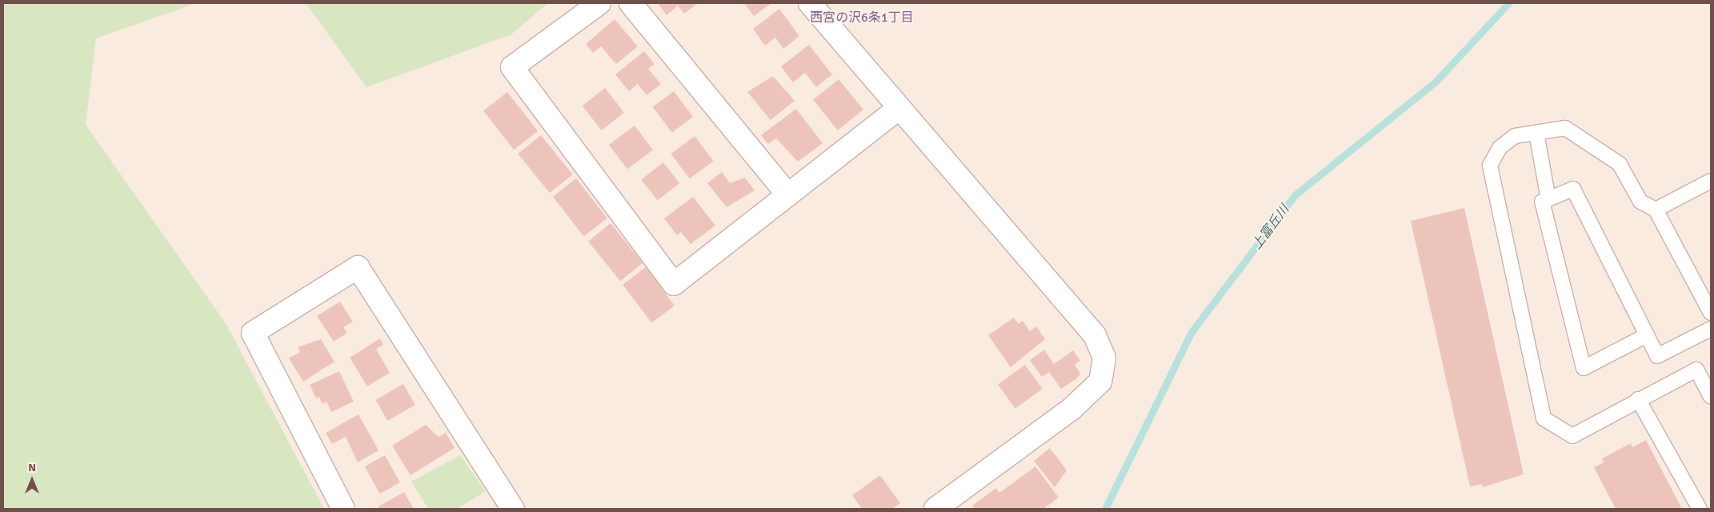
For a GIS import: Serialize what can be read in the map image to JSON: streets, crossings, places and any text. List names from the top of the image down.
{
  "districts": ["西宮の沢6条1丁目"],
  "water": ["上富丘川"],
  "north": "top"
}
